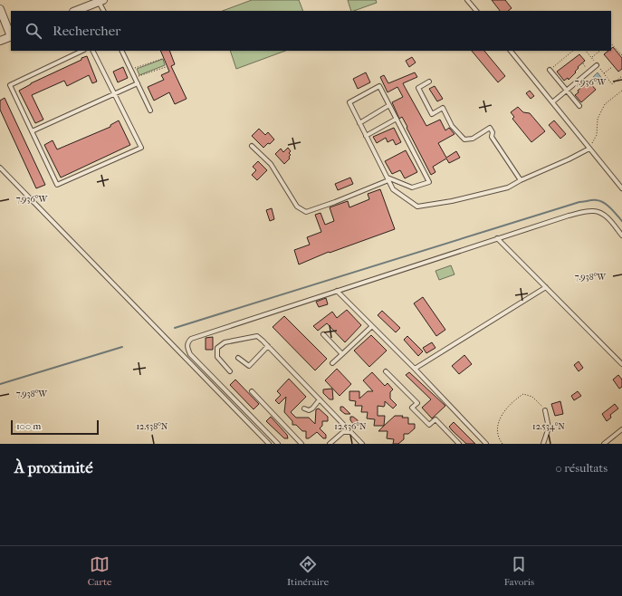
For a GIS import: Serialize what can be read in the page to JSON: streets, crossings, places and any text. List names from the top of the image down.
{
  "scale_bar": "100 m",
  "page": {
    "search": "Rechercher",
    "scale": "100 m",
    "heading": ["À proximité", "0 résultats"],
    "nav": ["Carte", "Itinéraire", "Favoris"]
  },
  "coordinates": [
    "7.936°W",
    "7.938°W",
    "12.538°N",
    "12.536°N",
    "12.534°N"
  ]
}
